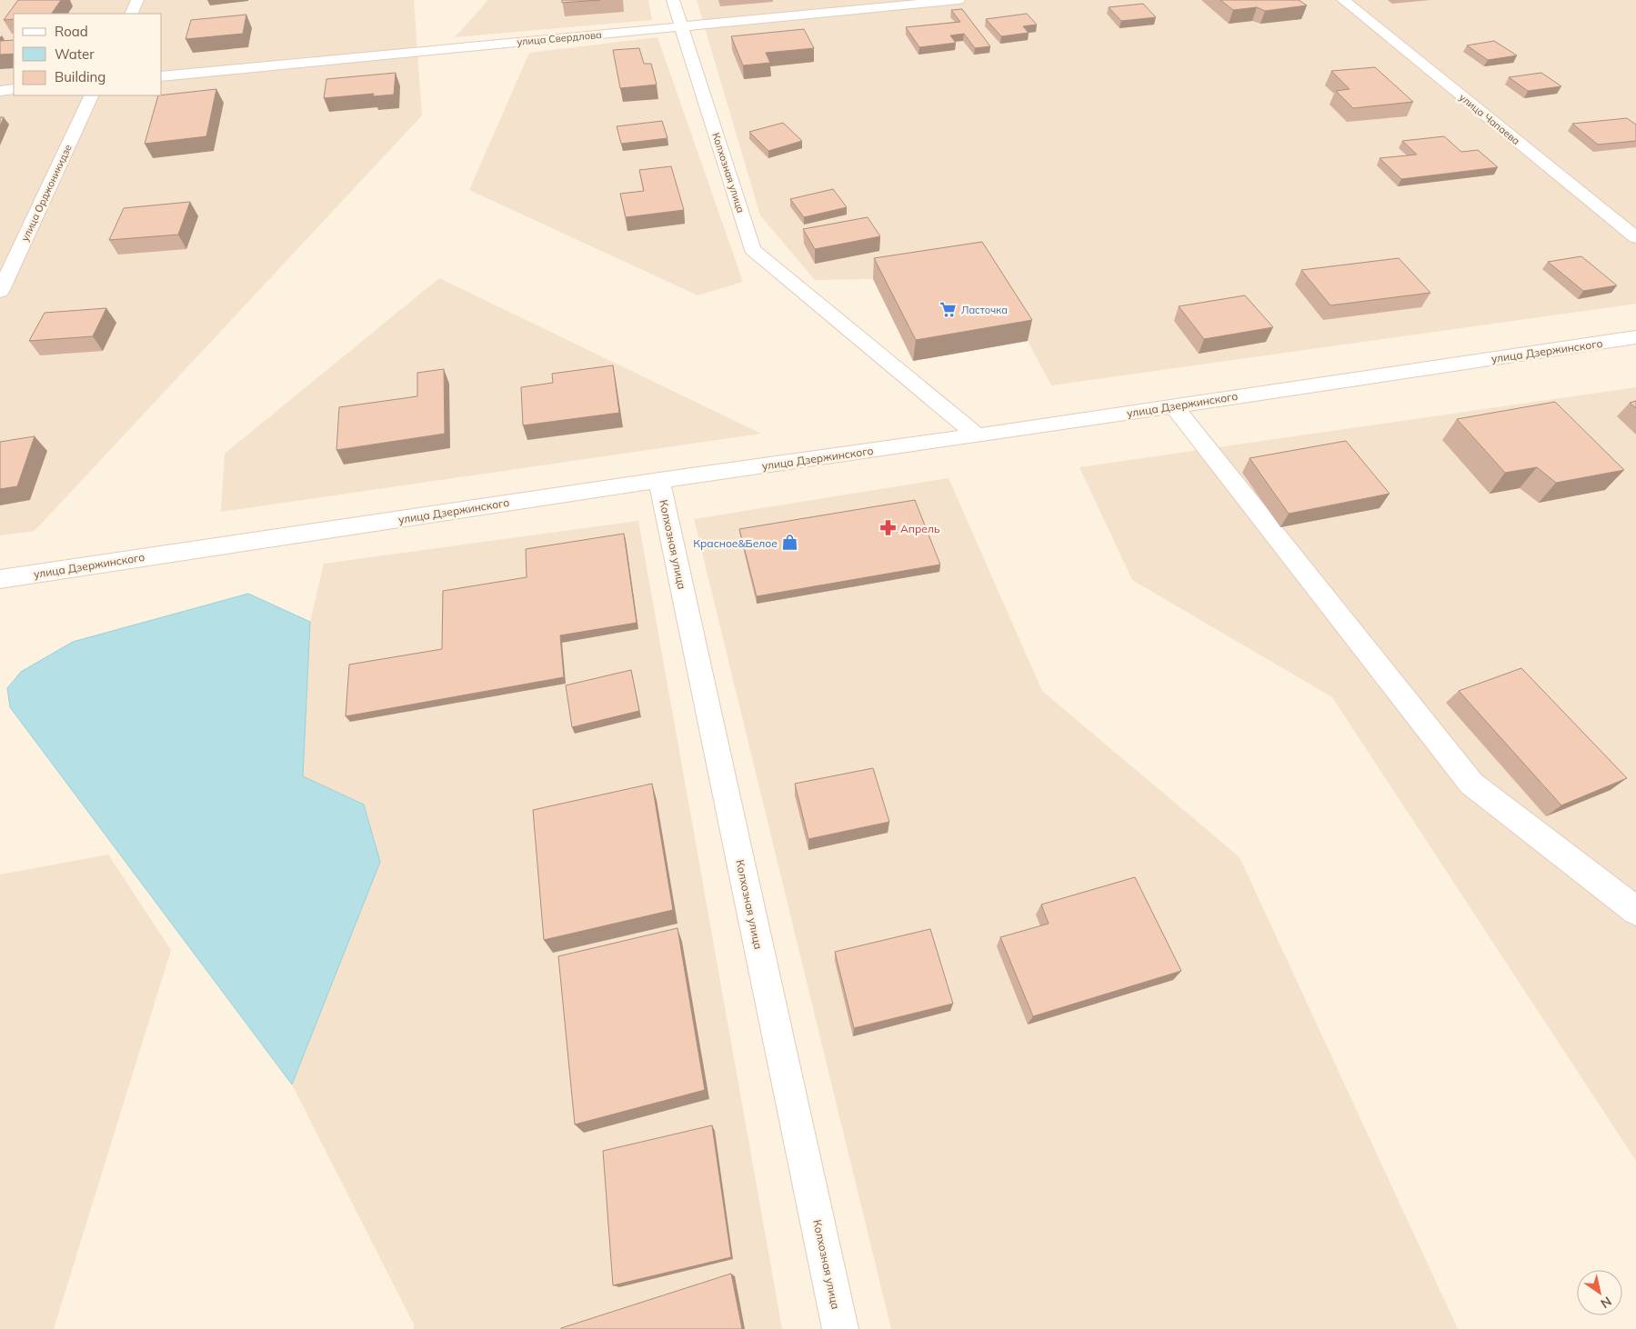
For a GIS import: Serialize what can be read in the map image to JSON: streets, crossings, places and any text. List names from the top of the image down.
{
  "streets": {
    "street": [
      "улица Свердлова",
      "улица Чапаева",
      "Колхозная улица",
      "улица Орджоникидзе",
      "улица Дзержинского"
    ]
  },
  "crossings": [
    ["улица Свердлова", "Колхозная улица"],
    ["Колхозная улица", "улица Дзержинского"]
  ],
  "places": {
    "supermarket": ["Ласточка"],
    "pharmacy": ["Апрель"],
    "shop": ["Красное&Белое"]
  },
  "legend": ["Road", "Water", "Building"],
  "north": "bottom right"
}
